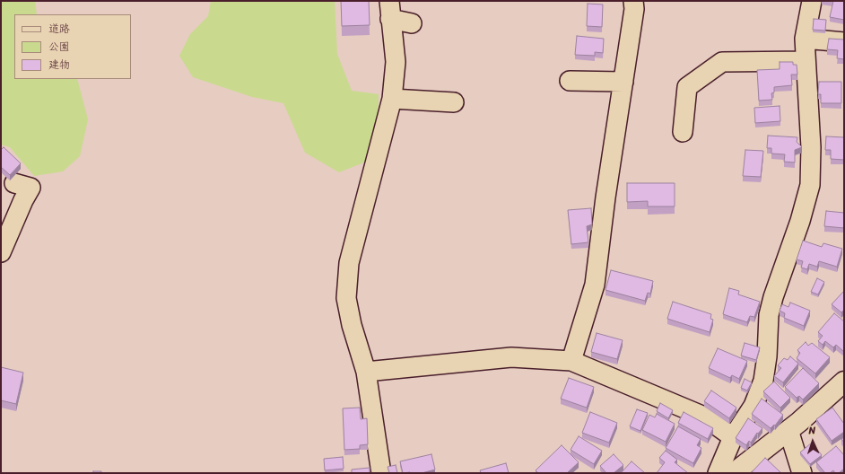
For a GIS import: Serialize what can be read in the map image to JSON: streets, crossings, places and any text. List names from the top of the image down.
{
  "legend": ["道路", "公園", "建物"],
  "north": "top"
}
